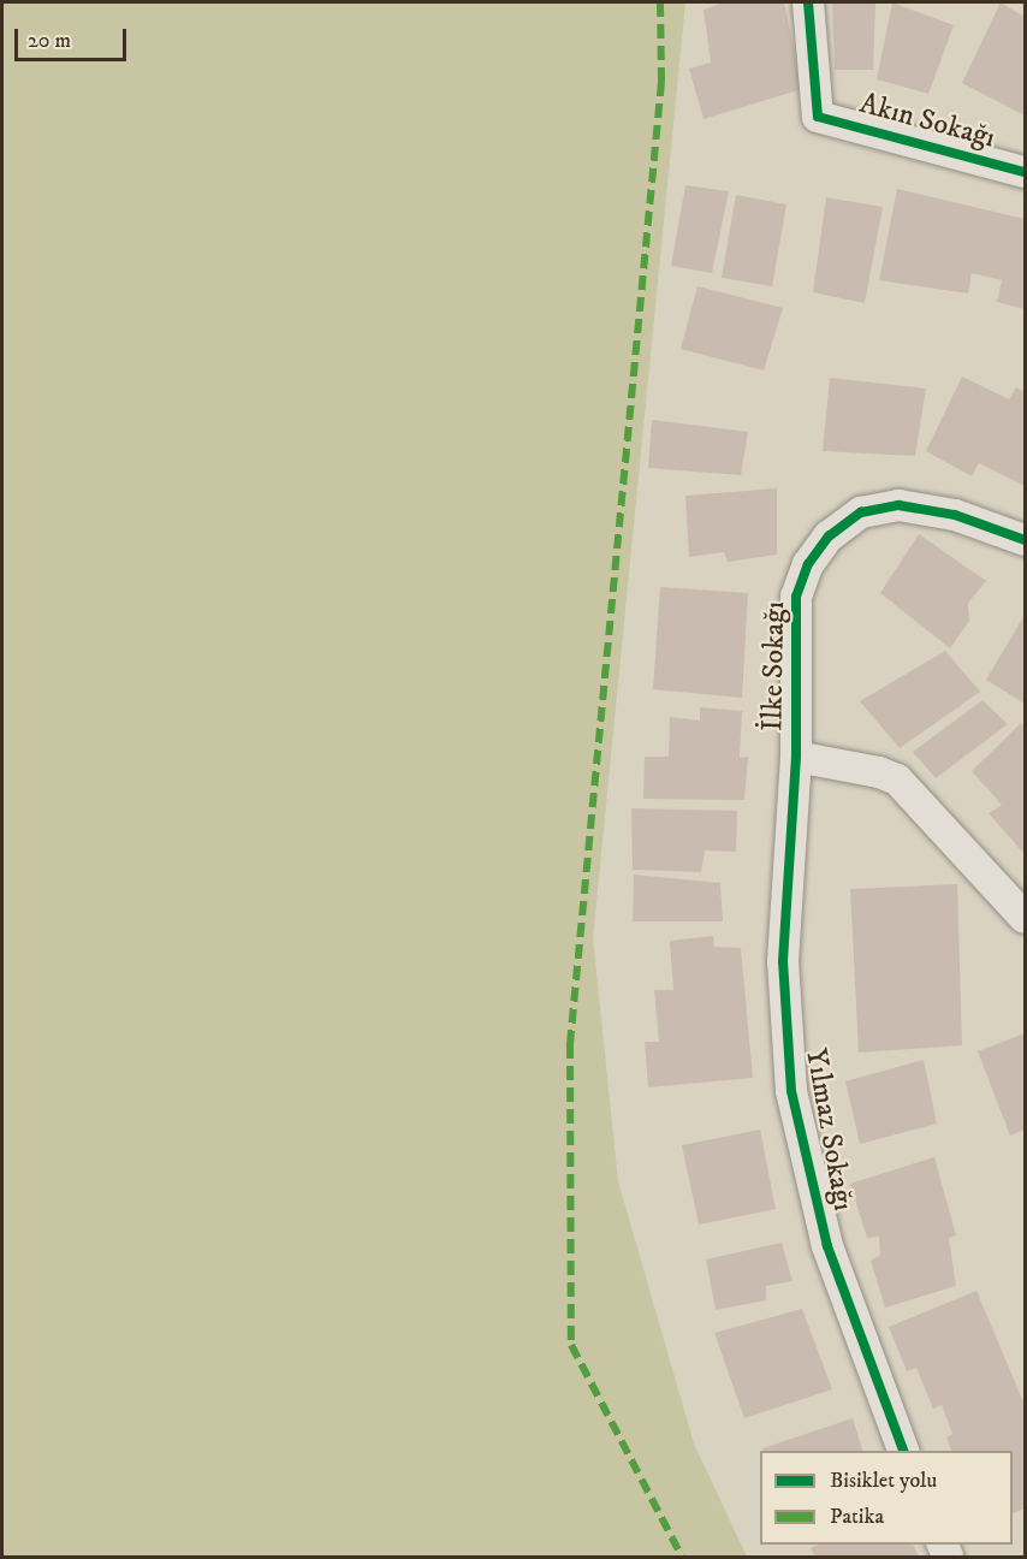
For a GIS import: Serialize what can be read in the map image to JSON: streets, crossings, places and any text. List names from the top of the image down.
{
  "streets": {
    "street": ["Akın Sokağı", "İlke Sokağı", "Yılmaz Sokağı"]
  },
  "crossings": [
    ["İlke Sokağı", "Yılmaz Sokağı"]
  ],
  "legend": ["Bisiklet yolu", "Patika"],
  "scale_bar": "20 m"
}
